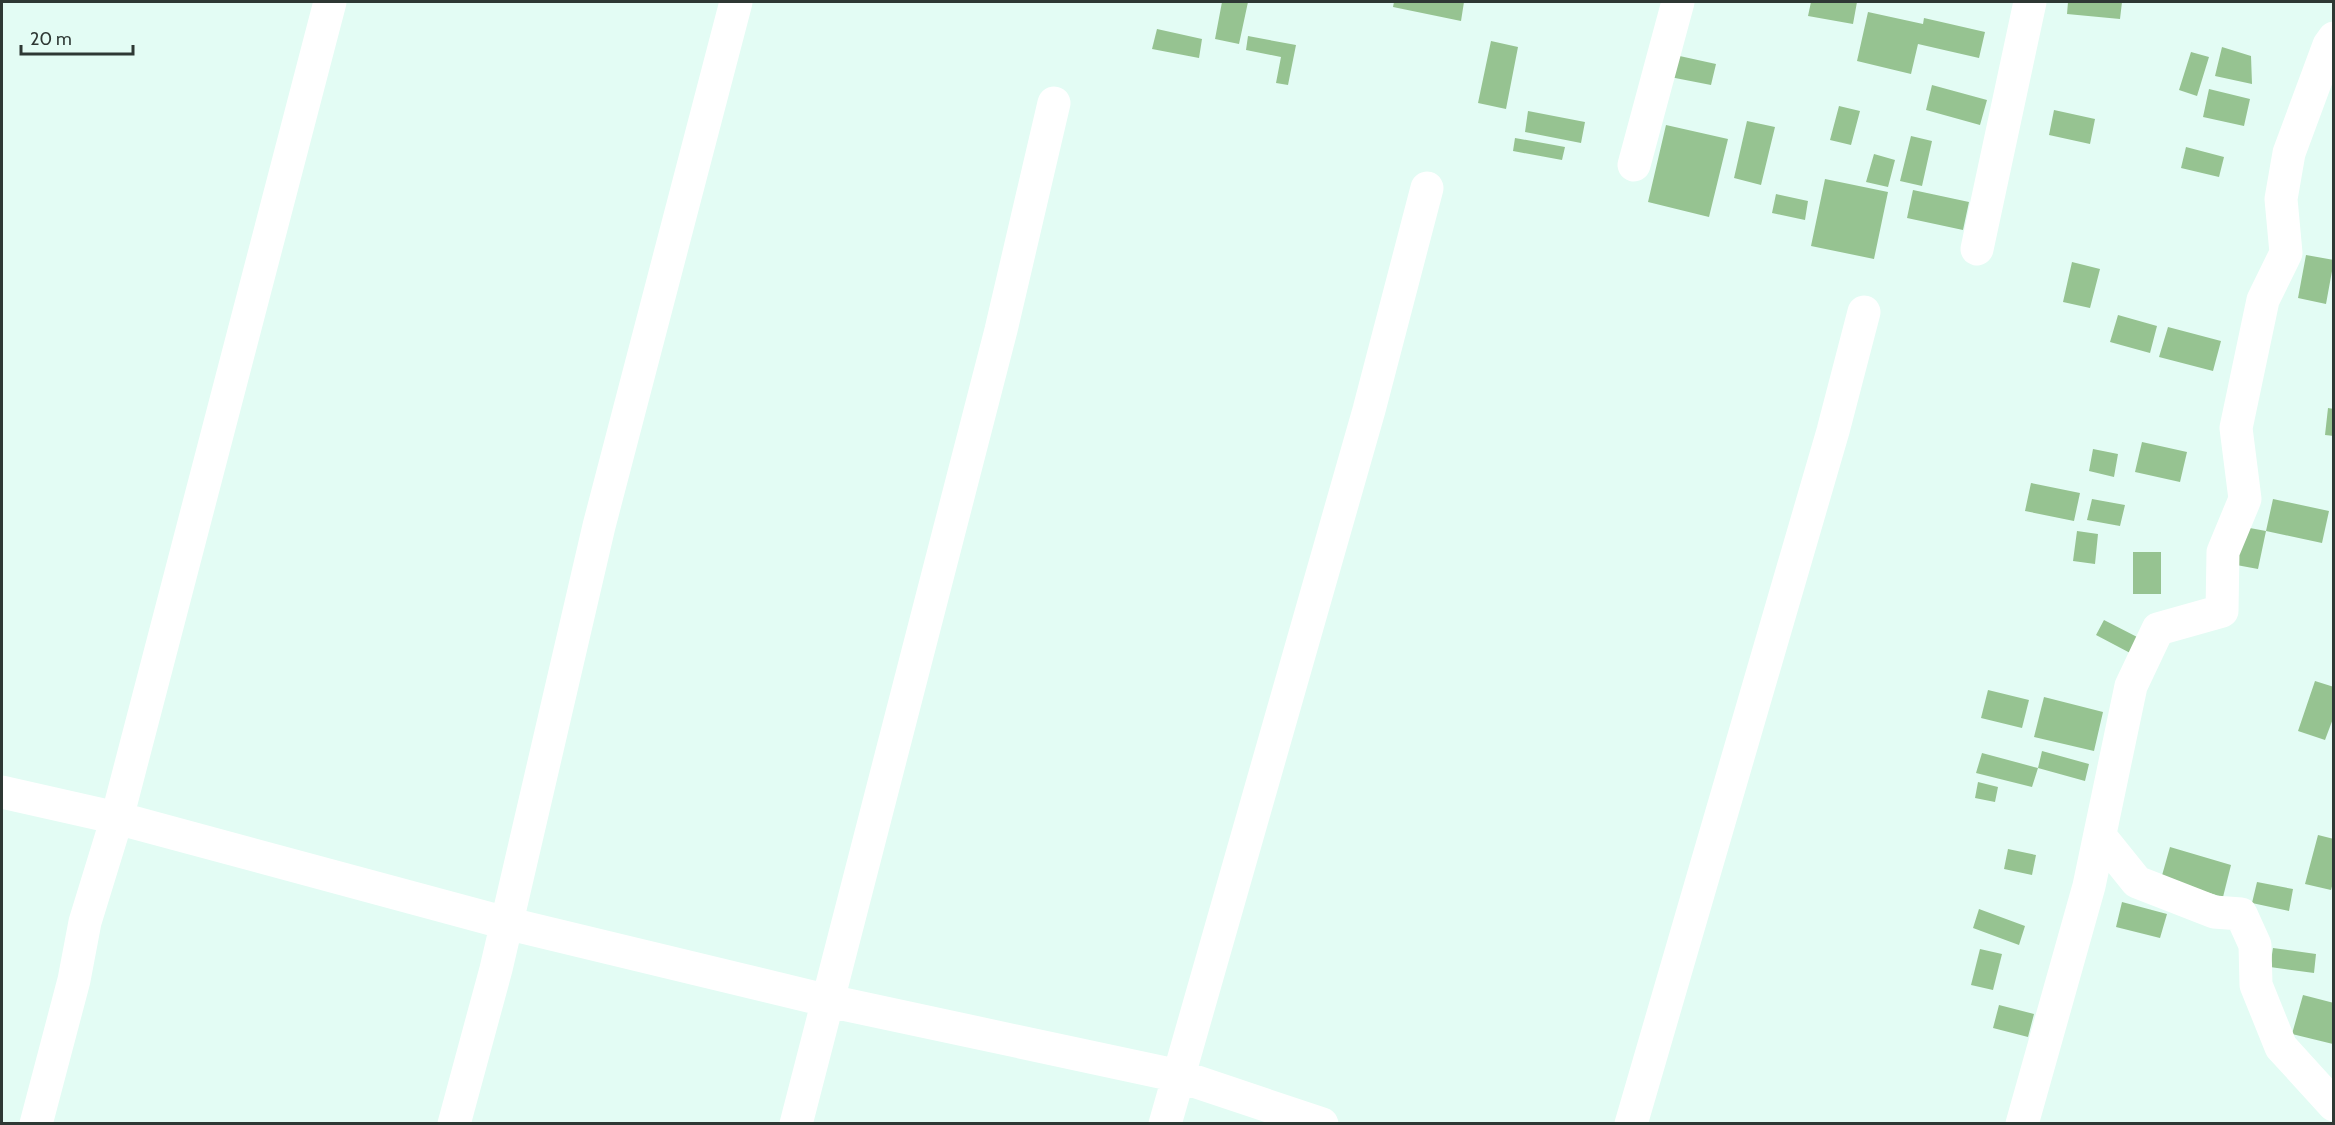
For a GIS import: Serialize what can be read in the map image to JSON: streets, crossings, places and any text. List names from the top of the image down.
{
  "scale_bar": "20 m"
}
